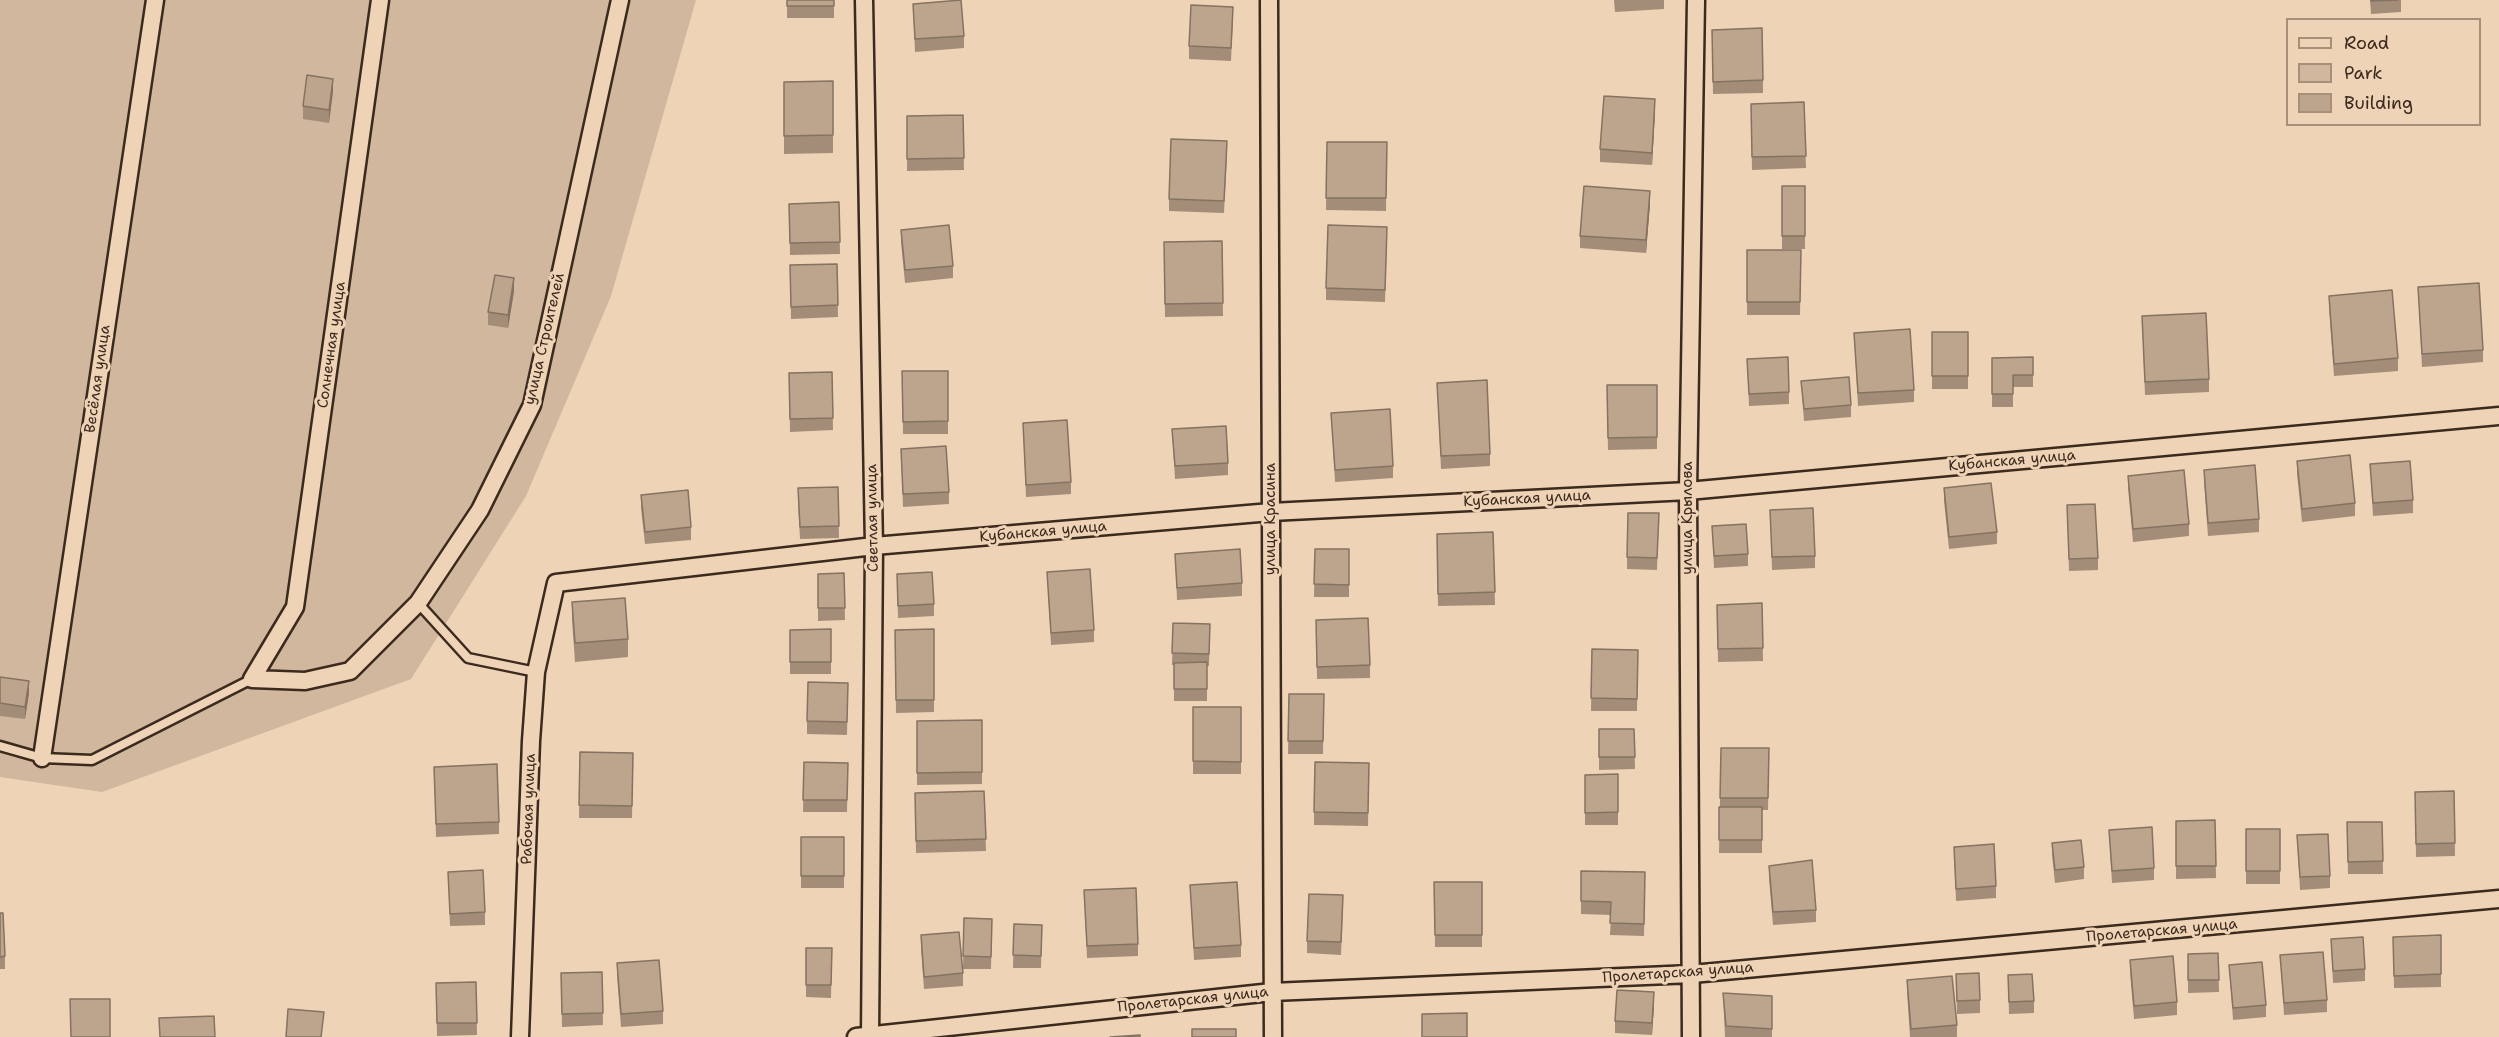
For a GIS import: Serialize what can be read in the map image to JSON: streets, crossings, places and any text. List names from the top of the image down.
{
  "streets": {
    "street": [
      "улица Строителей",
      "Солнечная улица",
      "Весёлая улица",
      "Кубанская улица",
      "Светлая улица",
      "улица Крылова",
      "улица Красина",
      "Рабочая улица",
      "Пролетарская улица"
    ]
  },
  "crossings": [
    ["улица Строителей", "Солнечная улица"],
    ["Кубанская улица", "Светлая улица"],
    ["Кубанская улица", "улица Крылова"],
    ["Кубанская улица", "улица Красина"],
    ["Кубанская улица", "Рабочая улица"],
    ["Светлая улица", "Пролетарская улица"],
    ["улица Крылова", "Пролетарская улица"],
    ["улица Красина", "Пролетарская улица"]
  ],
  "legend": ["Road", "Park", "Building"]
}
